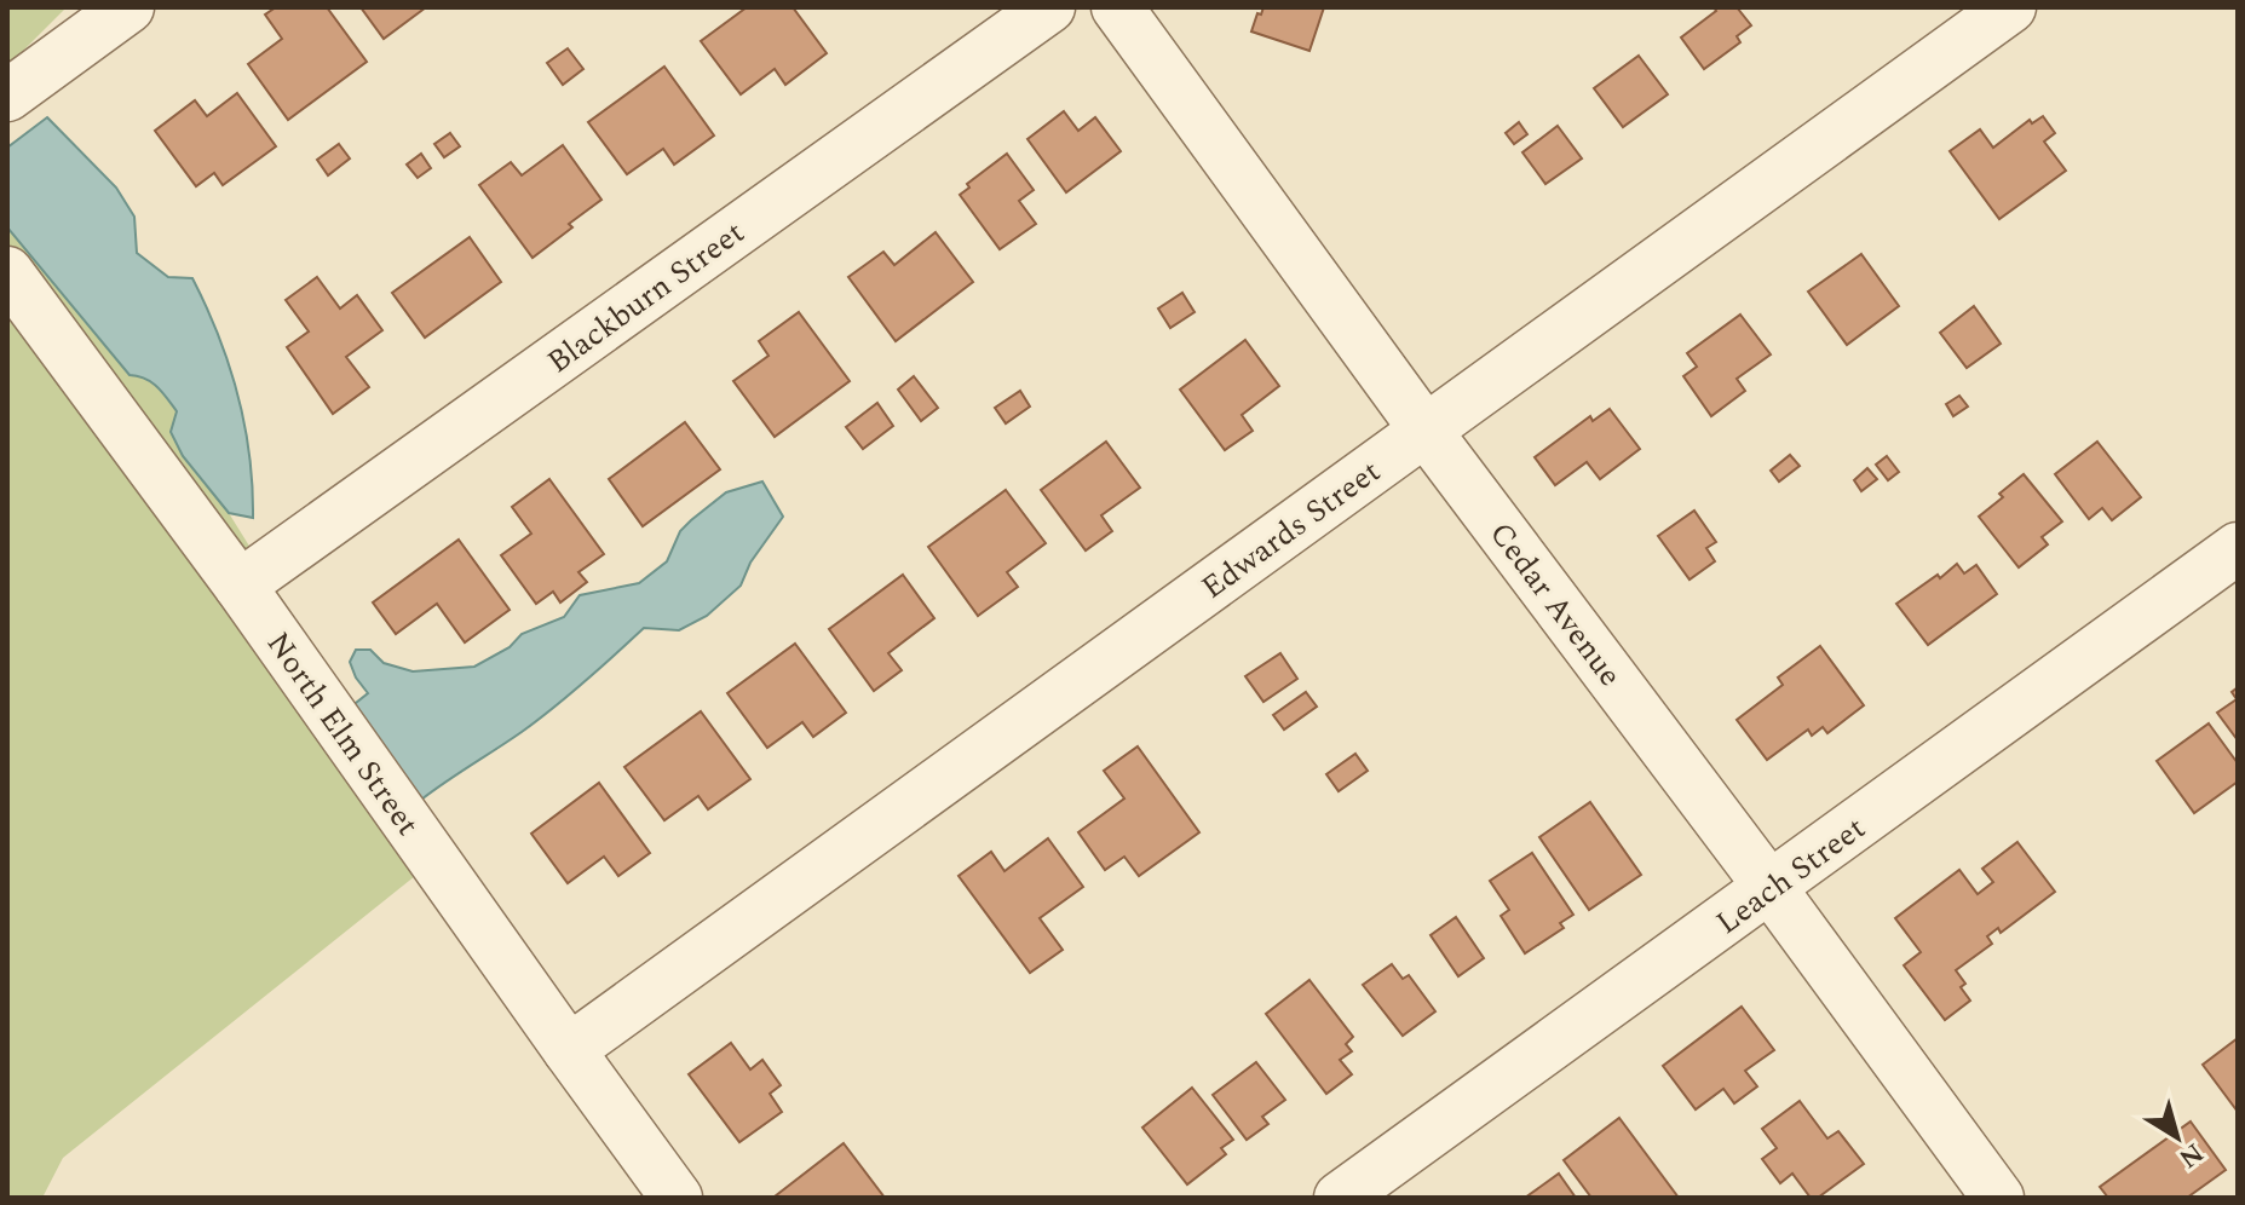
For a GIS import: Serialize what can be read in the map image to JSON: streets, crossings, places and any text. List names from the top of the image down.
{
  "streets": {
    "street": [
      "Blackburn Street",
      "Edwards Street",
      "Cedar Avenue",
      "North Elm Street",
      "Leach Street"
    ]
  },
  "crossings": [
    ["Blackburn Street", "North Elm Street"],
    ["Edwards Street", "Cedar Avenue"],
    ["Edwards Street", "North Elm Street"],
    ["Cedar Avenue", "Leach Street"]
  ],
  "north": "bottom right"
}
